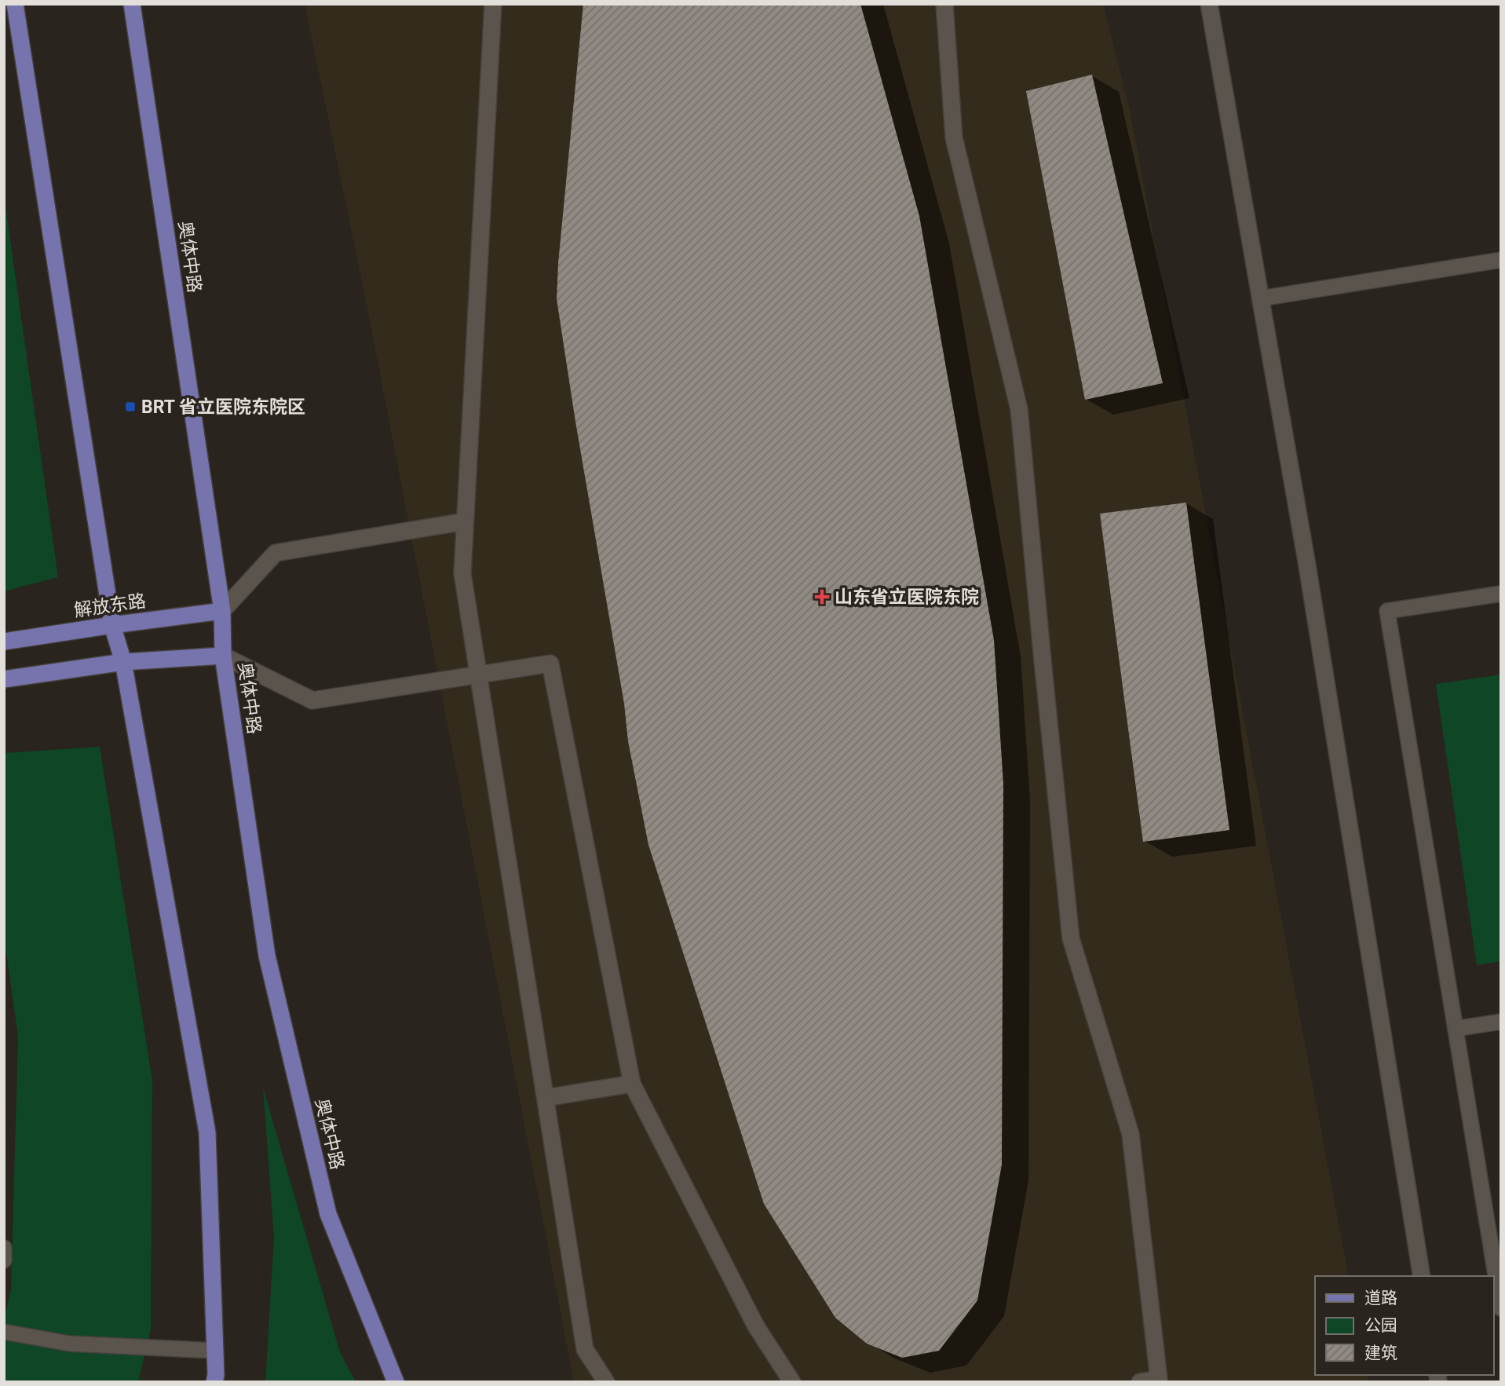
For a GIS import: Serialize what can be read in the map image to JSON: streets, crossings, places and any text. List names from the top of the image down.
{
  "streets": {
    "main road": ["奥体中路", "解放东路"]
  },
  "crossings": [
    ["奥体中路", "解放东路"]
  ],
  "places": {
    "transit": ["BRT 省立医院东院区"],
    "health": ["山东省立医院东院"]
  },
  "legend": ["道路", "公园", "建筑"]
}
